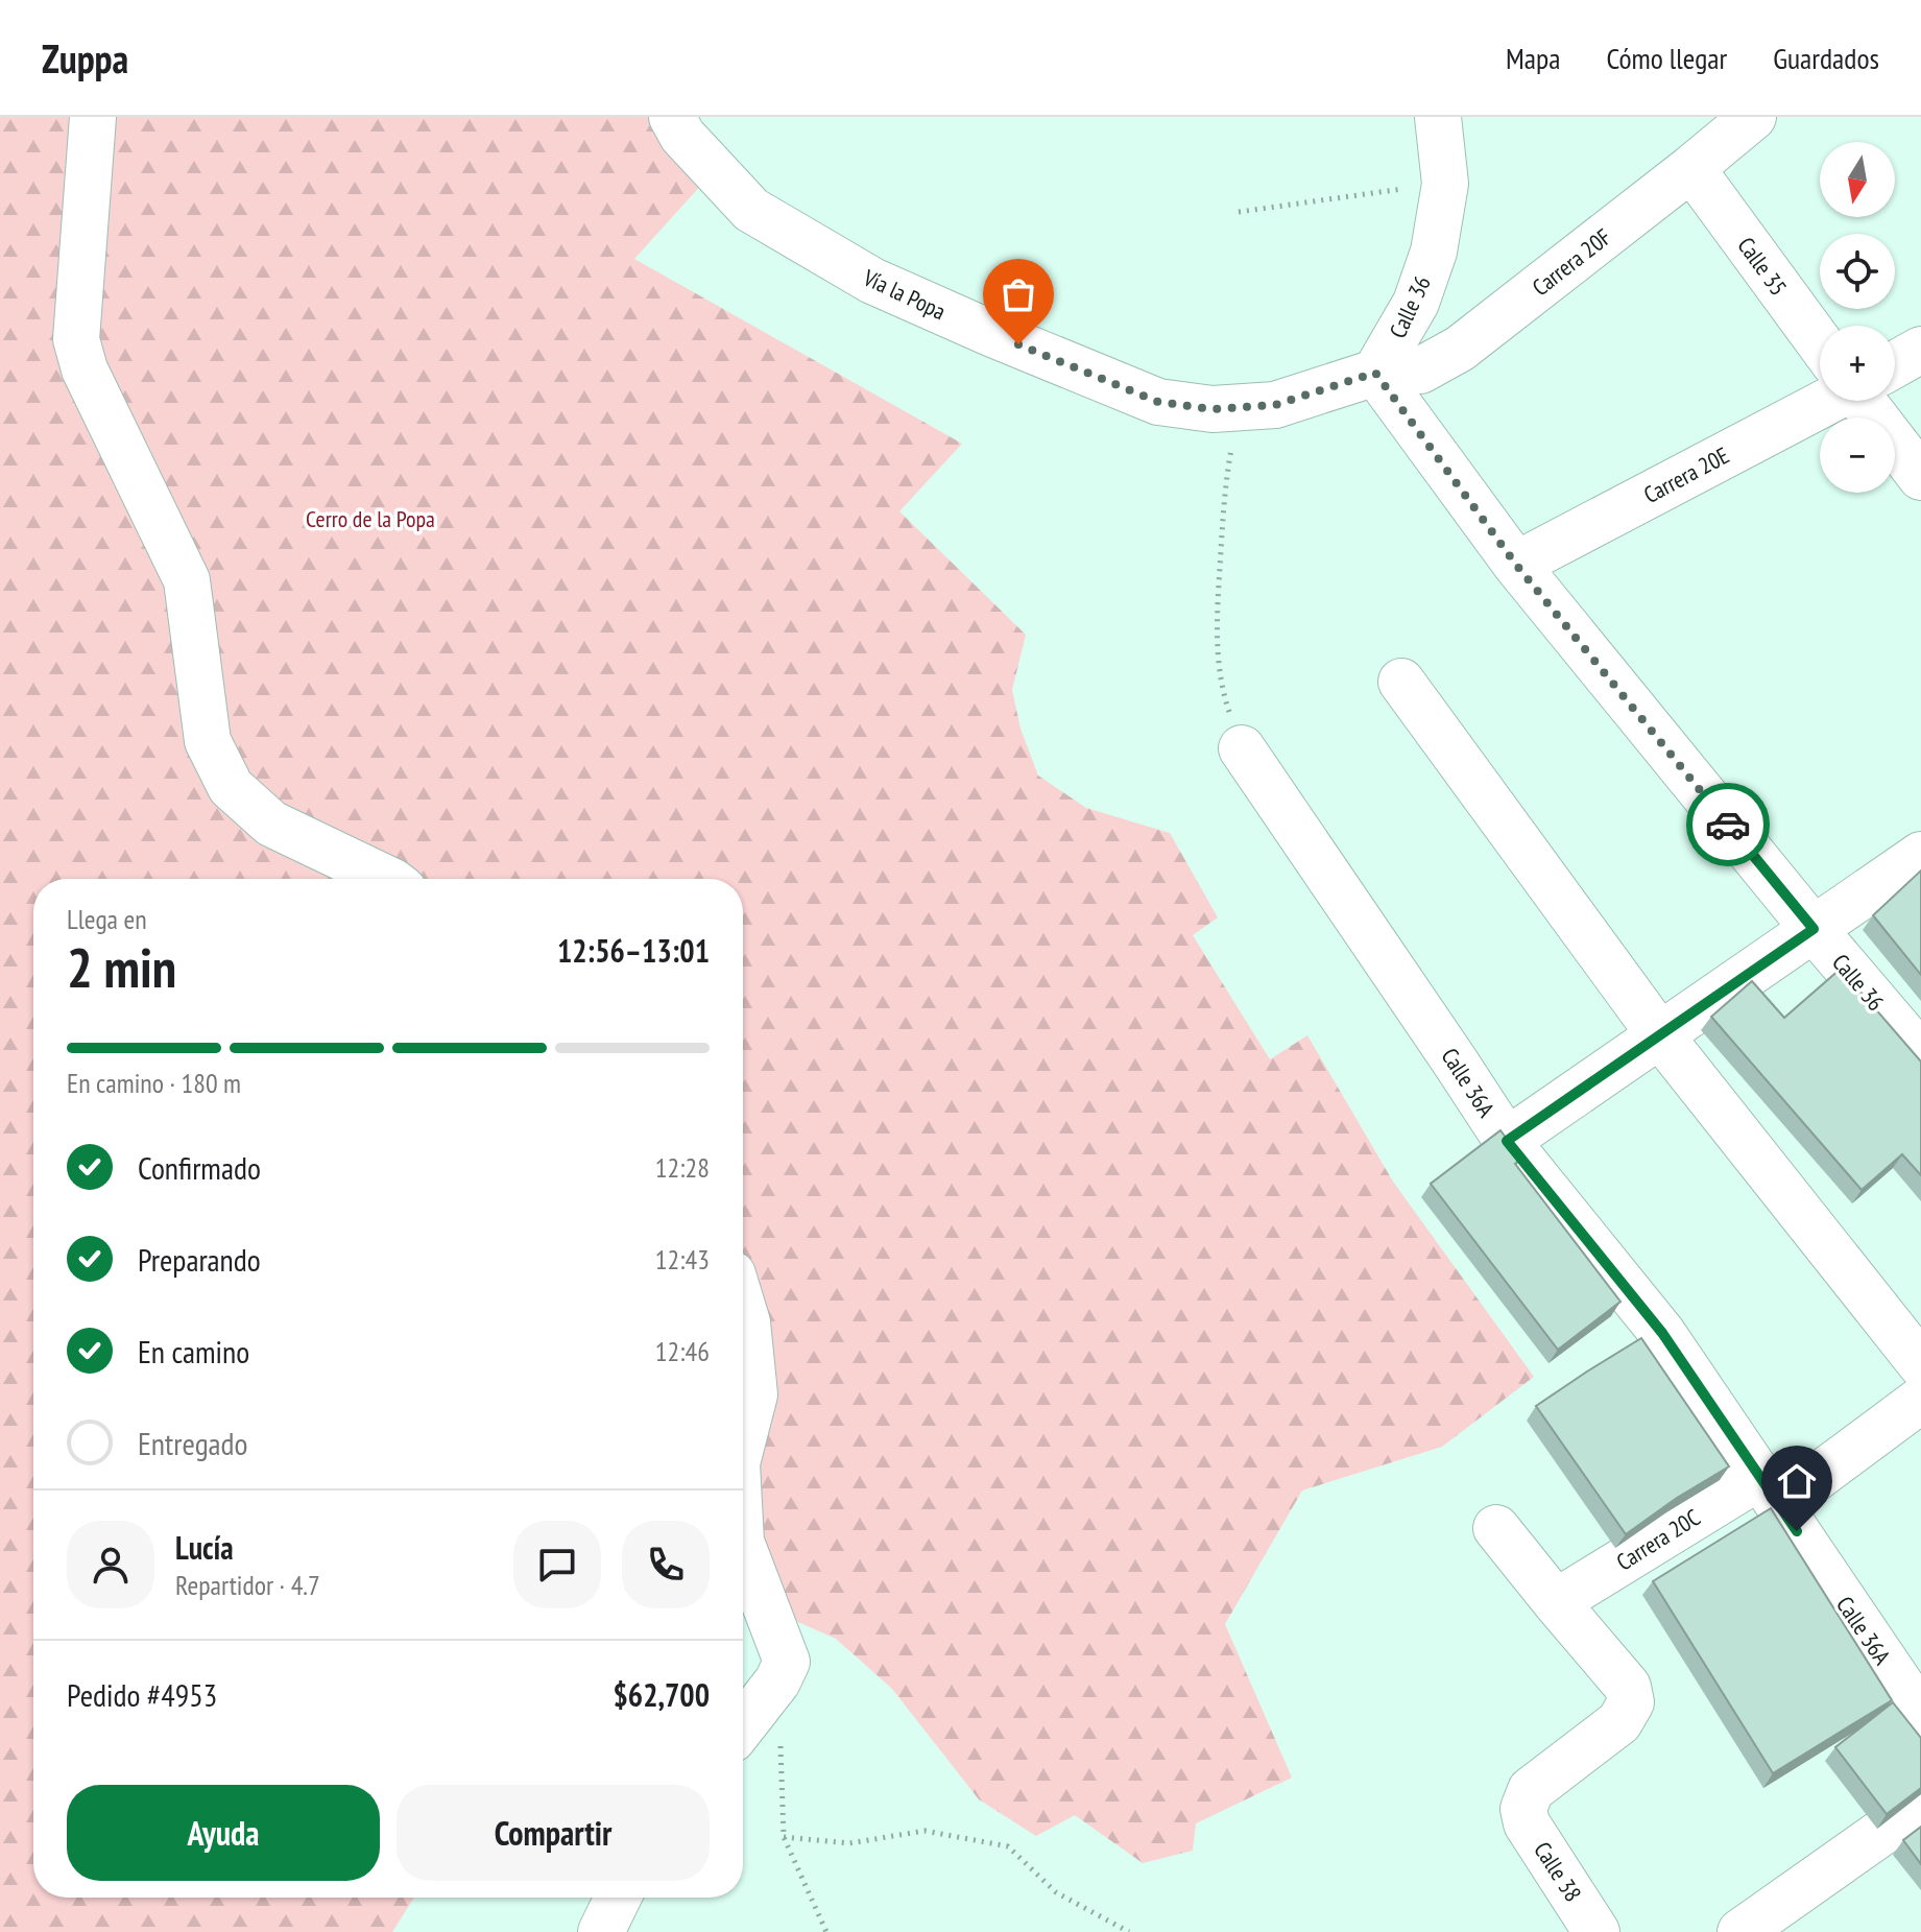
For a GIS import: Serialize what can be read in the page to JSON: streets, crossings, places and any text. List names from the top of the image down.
{
  "streets": {
    "street": [
      "Carrera 20F",
      "Calle 35",
      "Vía la Popa",
      "Calle 36",
      "Carrera 20E",
      "Calle 36A",
      "Carrera 20C",
      "Calle 38"
    ]
  },
  "crossings": [
    ["Carrera 20F", "Calle 35"],
    ["Carrera 20F", "Vía la Popa"],
    ["Carrera 20F", "Calle 36"],
    ["Vía la Popa", "Calle 36"],
    ["Calle 36", "Carrera 20E"],
    ["Calle 36A", "Carrera 20C"],
    ["Carrera 20C", "Calle 38"]
  ],
  "parks": ["Cerro de la Popa"],
  "north": "bottom",
  "page": {
    "header": "Zuppa",
    "nav": ["Mapa", "Cómo llegar", "Guardados"],
    "map_buttons": ["+", "−"],
    "heading": ["2 min", "Llega en", "12:56–13:01"],
    "panel": [
      "Lucía",
      "Repartidor · 4.7",
      "Pedido #4953",
      "$62,700"
    ],
    "bar": "En camino · 180 m",
    "list": [
      ["Confirmado", "12:28"],
      ["Preparando", "12:43"],
      ["En camino", "12:46"],
      "Entregado"
    ],
    "buttons": ["Ayuda", "Compartir"]
  }
}
